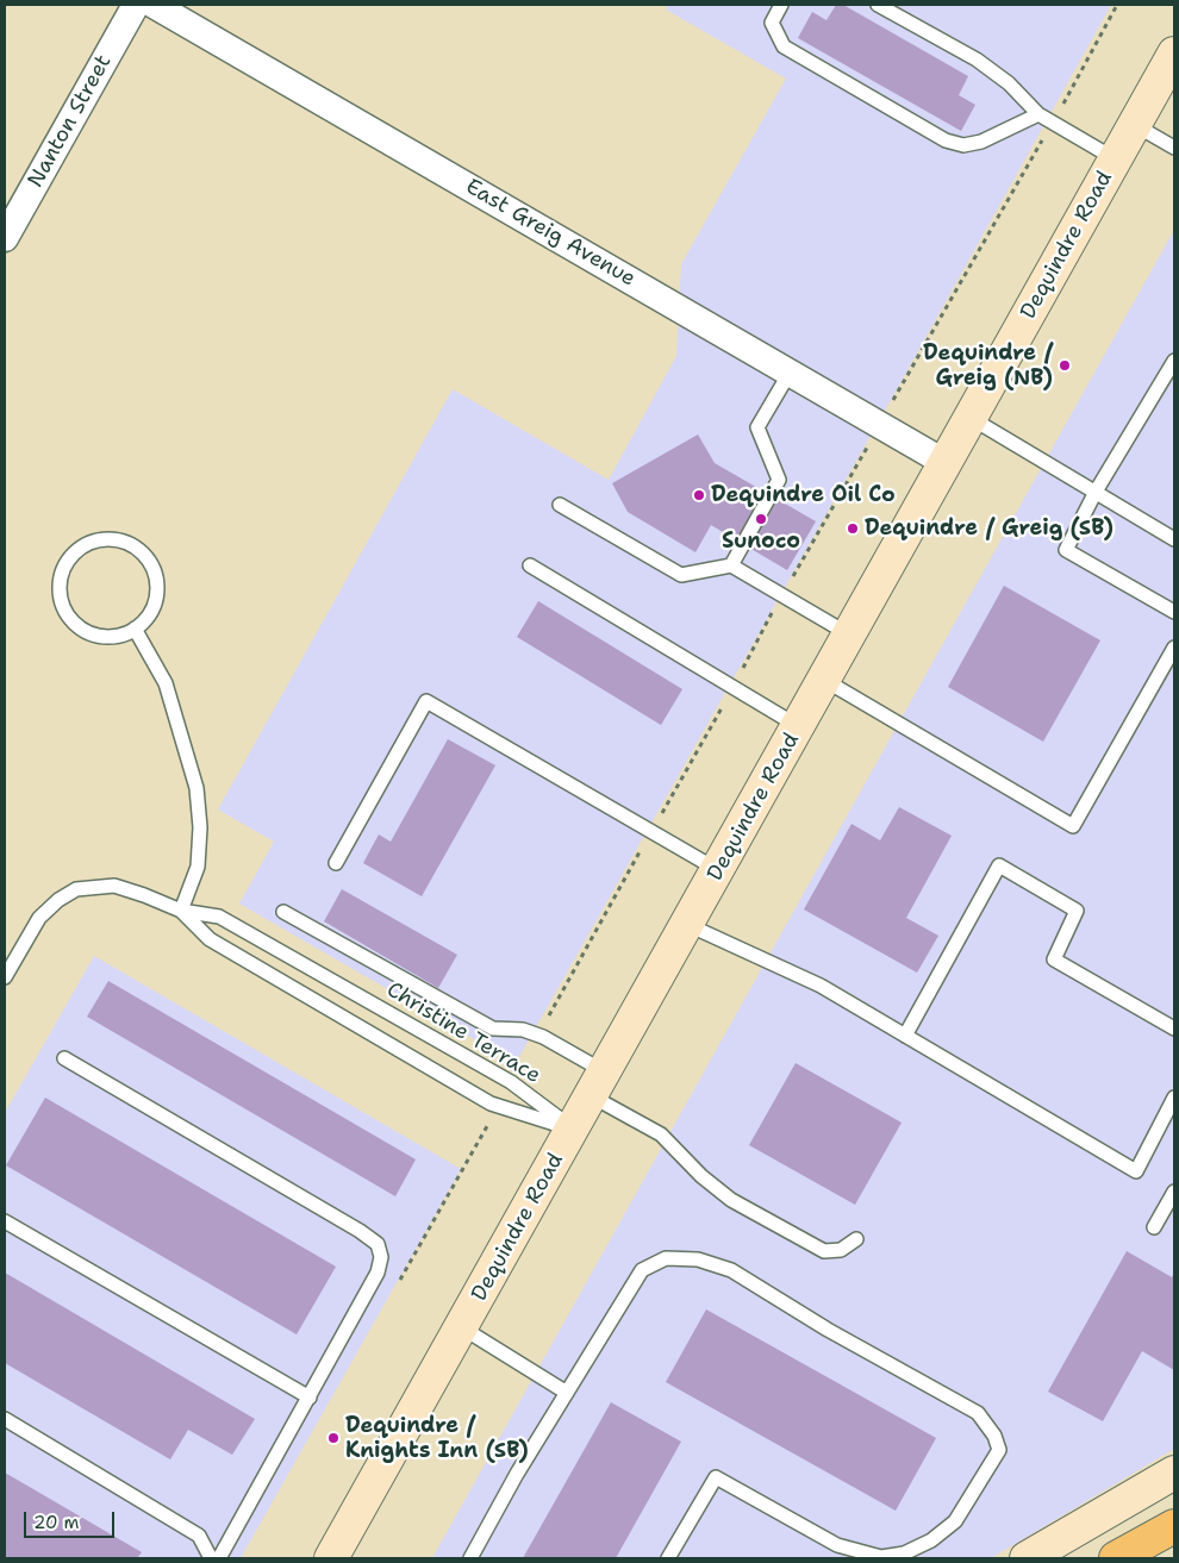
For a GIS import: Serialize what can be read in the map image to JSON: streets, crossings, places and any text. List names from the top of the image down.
{
  "streets": {
    "main road": ["Dequindre Road"],
    "street": ["Nanton Street", "East Greig Avenue"],
    "lane": ["Christine Terrace"]
  },
  "crossings": [
    ["East Greig Avenue", "Dequindre Road"],
    ["Dequindre Road", "Christine Terrace"]
  ],
  "places": [
    "Dequindre / Greig (NB)",
    "Dequindre Oil Co",
    "Sunoco",
    "Dequindre / Greig (SB)",
    "Dequindre / Knights Inn (SB)"
  ],
  "scale_bar": "20 m"
}
